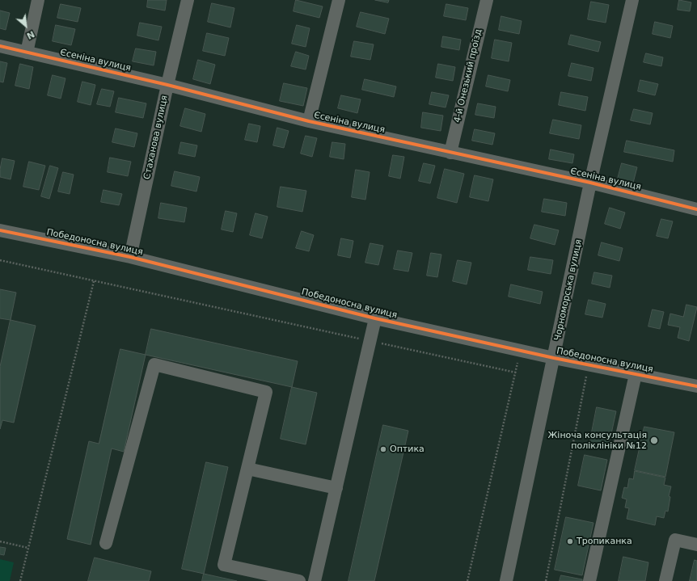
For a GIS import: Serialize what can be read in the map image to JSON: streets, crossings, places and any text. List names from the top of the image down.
{
  "streets": {
    "street": [
      "Єсеніна вулиця",
      "4-й Онезький проїзд",
      "Стаханова вулиця",
      "Победоносна вулиця",
      "Чорноморська вулиця"
    ]
  },
  "crossings": [
    ["Єсеніна вулиця", "4-й Онезький проїзд"],
    ["Єсеніна вулиця", "Стаханова вулиця"],
    ["Єсеніна вулиця", "Чорноморська вулиця"],
    ["Стаханова вулиця", "Победоносна вулиця"],
    ["Победоносна вулиця", "Чорноморська вулиця"]
  ],
  "places": ["Жіноча консультація поліклініки №12", "Оптика", "Тропиканка"],
  "north": "bottom right"
}
